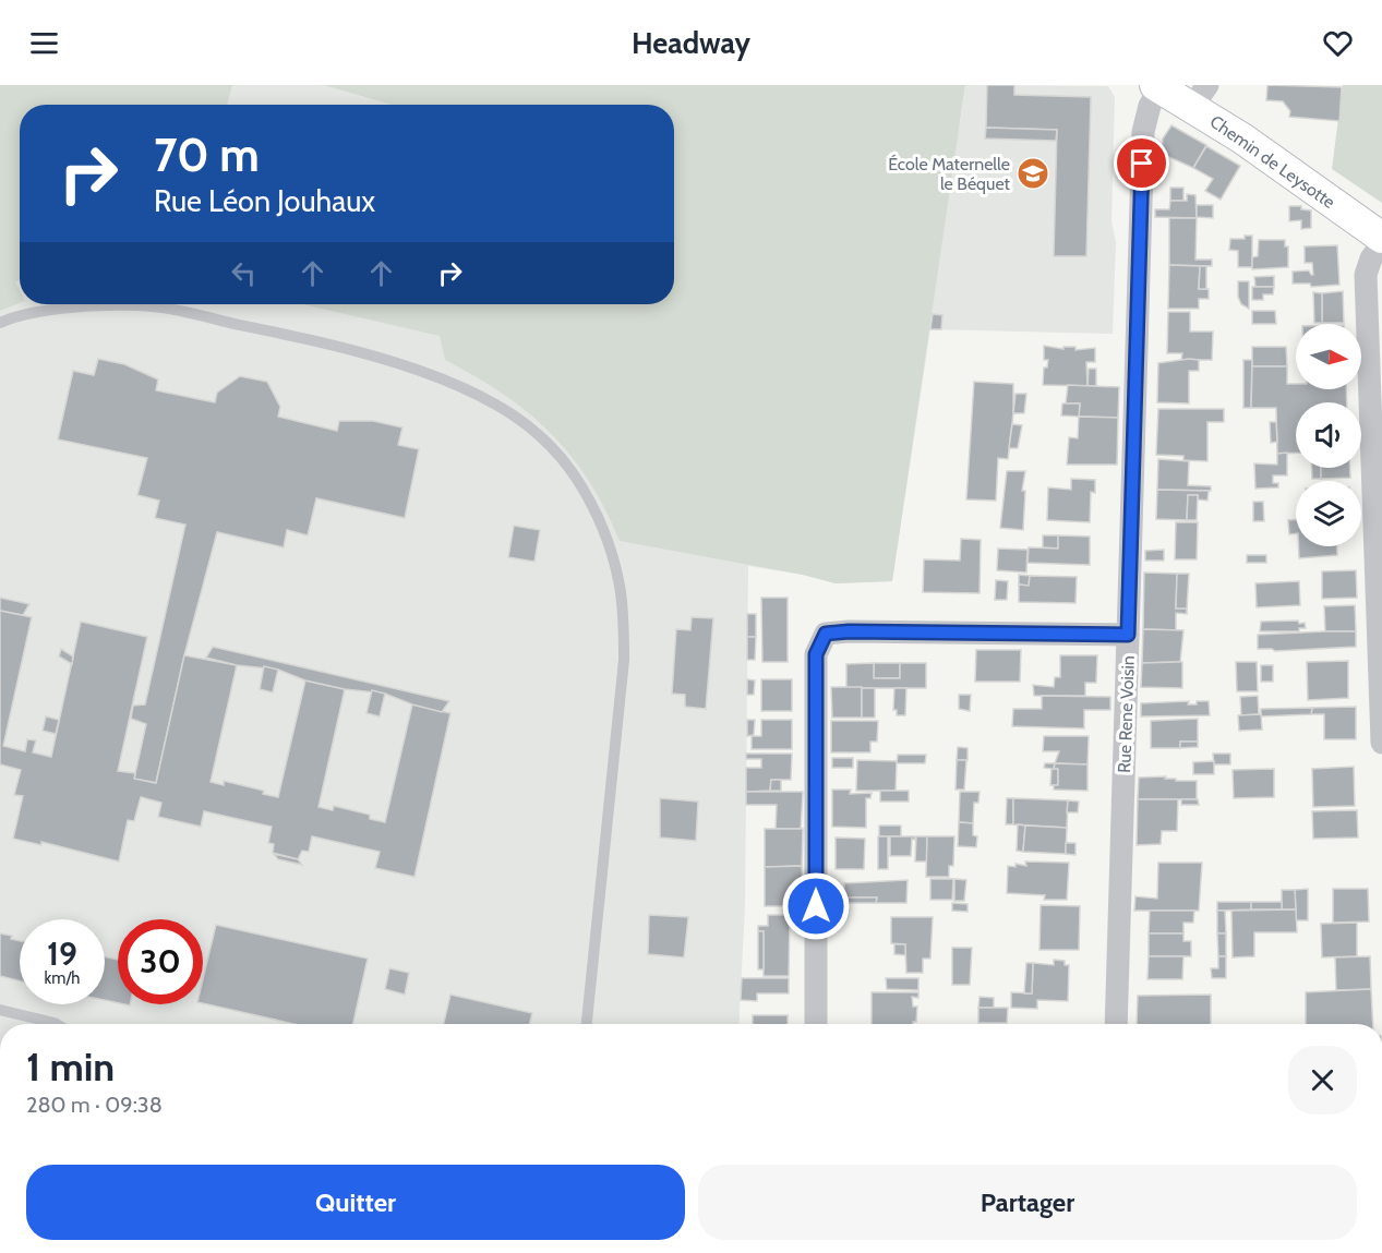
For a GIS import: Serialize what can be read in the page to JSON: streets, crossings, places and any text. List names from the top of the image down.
{
  "streets": {
    "street": ["Chemin de Leysotte", "Rue Rene Voisin"]
  },
  "crossings": [
    ["Chemin de Leysotte", "Rue Rene Voisin"]
  ],
  "places": {
    "school or university": ["École Maternelle le Béquet"]
  },
  "north": "right",
  "page": {
    "header": "Headway",
    "turn": ["70 m", "Rue Léon Jouhaux"],
    "speed": "19 km/h",
    "limit": "30",
    "heading": ["1 min", "280 m · 09:38"],
    "buttons": ["Quitter", "Partager"]
  }
}
